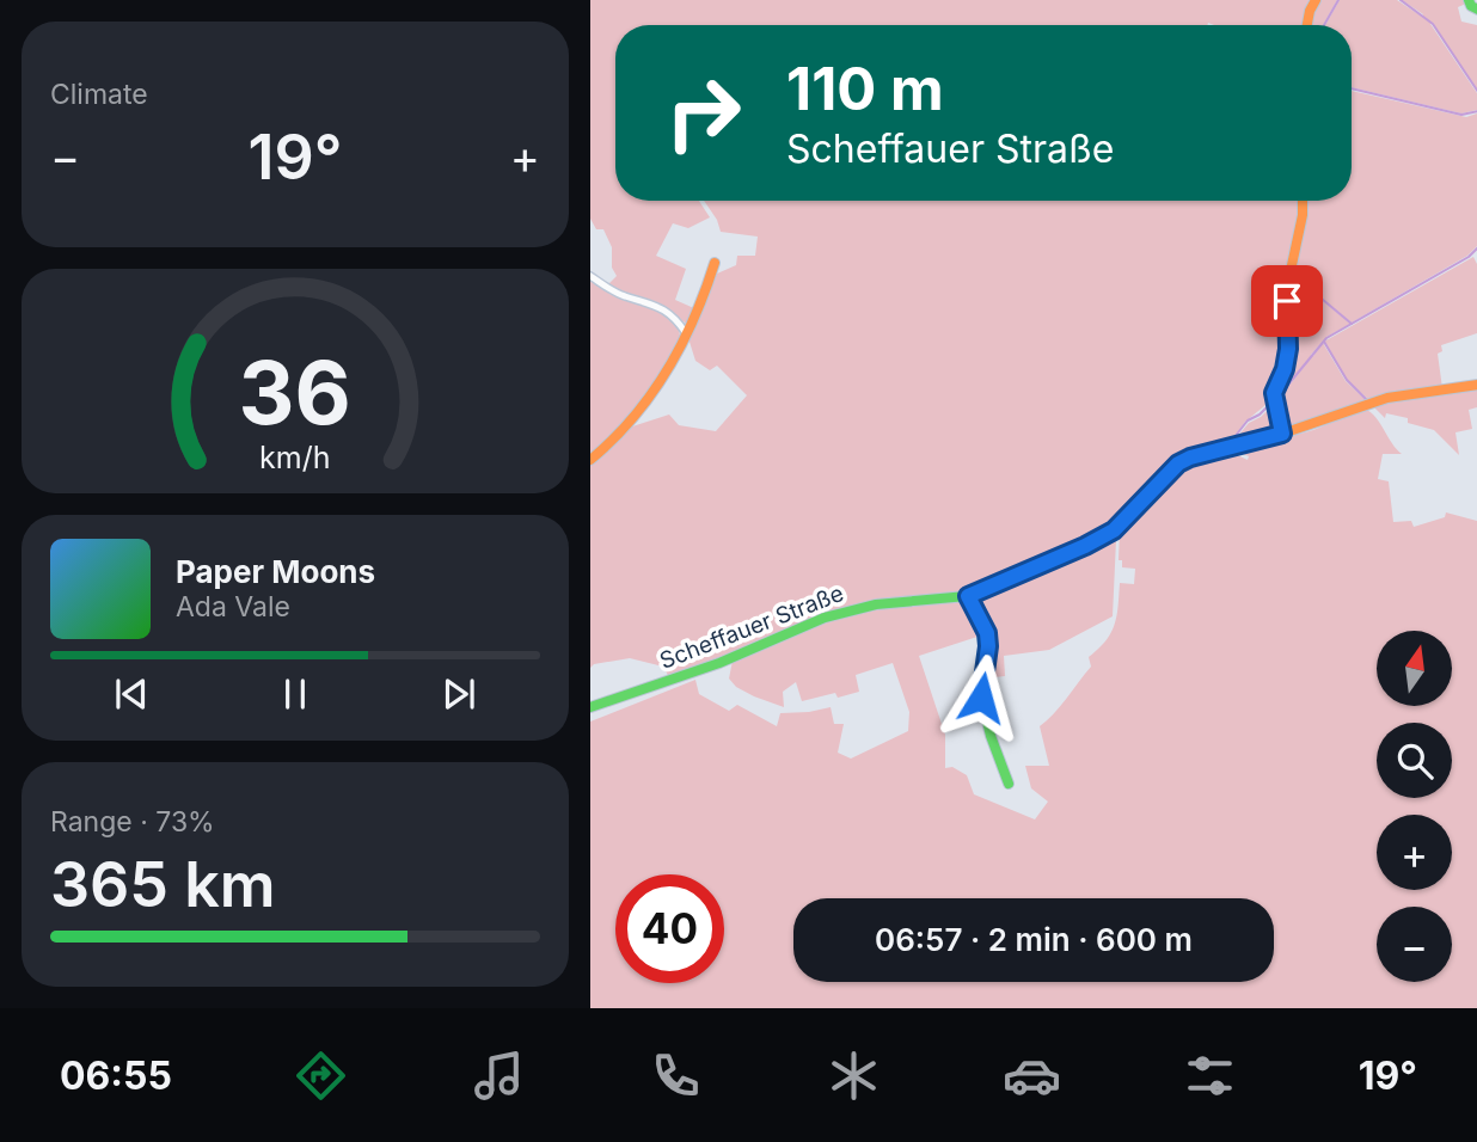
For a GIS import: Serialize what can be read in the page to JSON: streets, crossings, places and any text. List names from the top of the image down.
{
  "streets": {
    "street": ["Scheffauer Straße"]
  },
  "north": "top",
  "page": {
    "tile": [
      "Climate",
      ["Range · 73%", "365 km"]
    ],
    "turn": ["110 m", "Scheffauer Straße"],
    "heat": ["−", "19°", "+"],
    "song": ["Paper Moons", "Ada Vale"],
    "map_buttons": ["+", "−"],
    "limit": "40",
    "trip": "06:57 · 2 min · 600 m",
    "tabs": ["06:55", "19°"],
    "gauge": ["36", "km/h"]
  }
}
